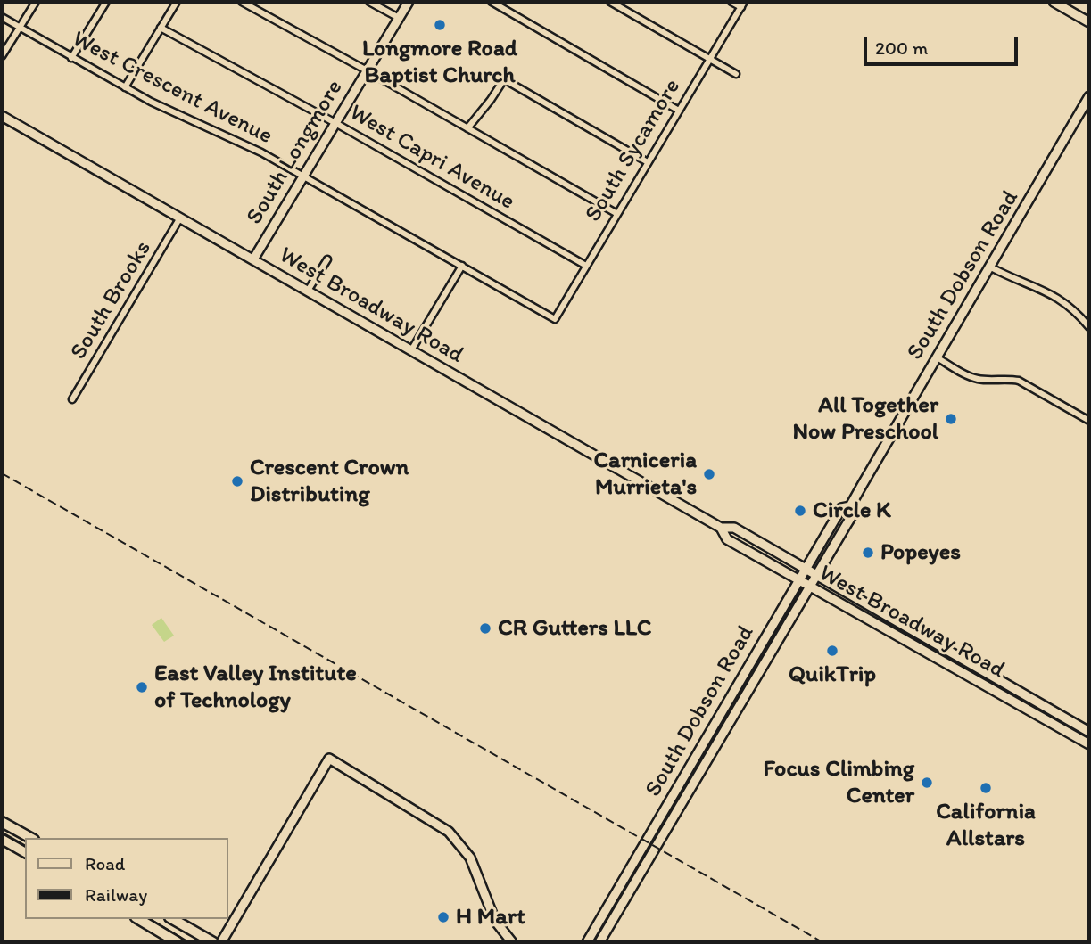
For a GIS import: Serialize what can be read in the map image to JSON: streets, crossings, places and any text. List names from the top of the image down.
{
  "streets": {
    "main road": ["South Longmore", "South Dobson Road", "West Broadway Road"],
    "street": [
      "West Crescent Avenue",
      "South Sycamore",
      "West Capri Avenue",
      "South Brooks"
    ]
  },
  "crossings": [
    ["West Crescent Avenue", "South Sycamore"],
    ["West Crescent Avenue", "South Longmore"],
    ["South Sycamore", "West Capri Avenue"],
    ["South Longmore", "West Capri Avenue"],
    ["South Longmore", "West Broadway Road"],
    ["South Dobson Road", "West Broadway Road"],
    ["South Brooks", "West Broadway Road"]
  ],
  "places": [
    "Longmore Road Baptist Church",
    "All Together Now Preschool",
    "Carniceria Murrieta's",
    "Crescent Crown Distributing",
    "Circle K",
    "Popeyes",
    "CR Gutters LLC",
    "QuikTrip",
    "East Valley Institute of Technology",
    "Focus Climbing Center",
    "California Allstars",
    "H Mart"
  ],
  "legend": ["Road", "Railway"],
  "scale_bar": "200 m"
}
